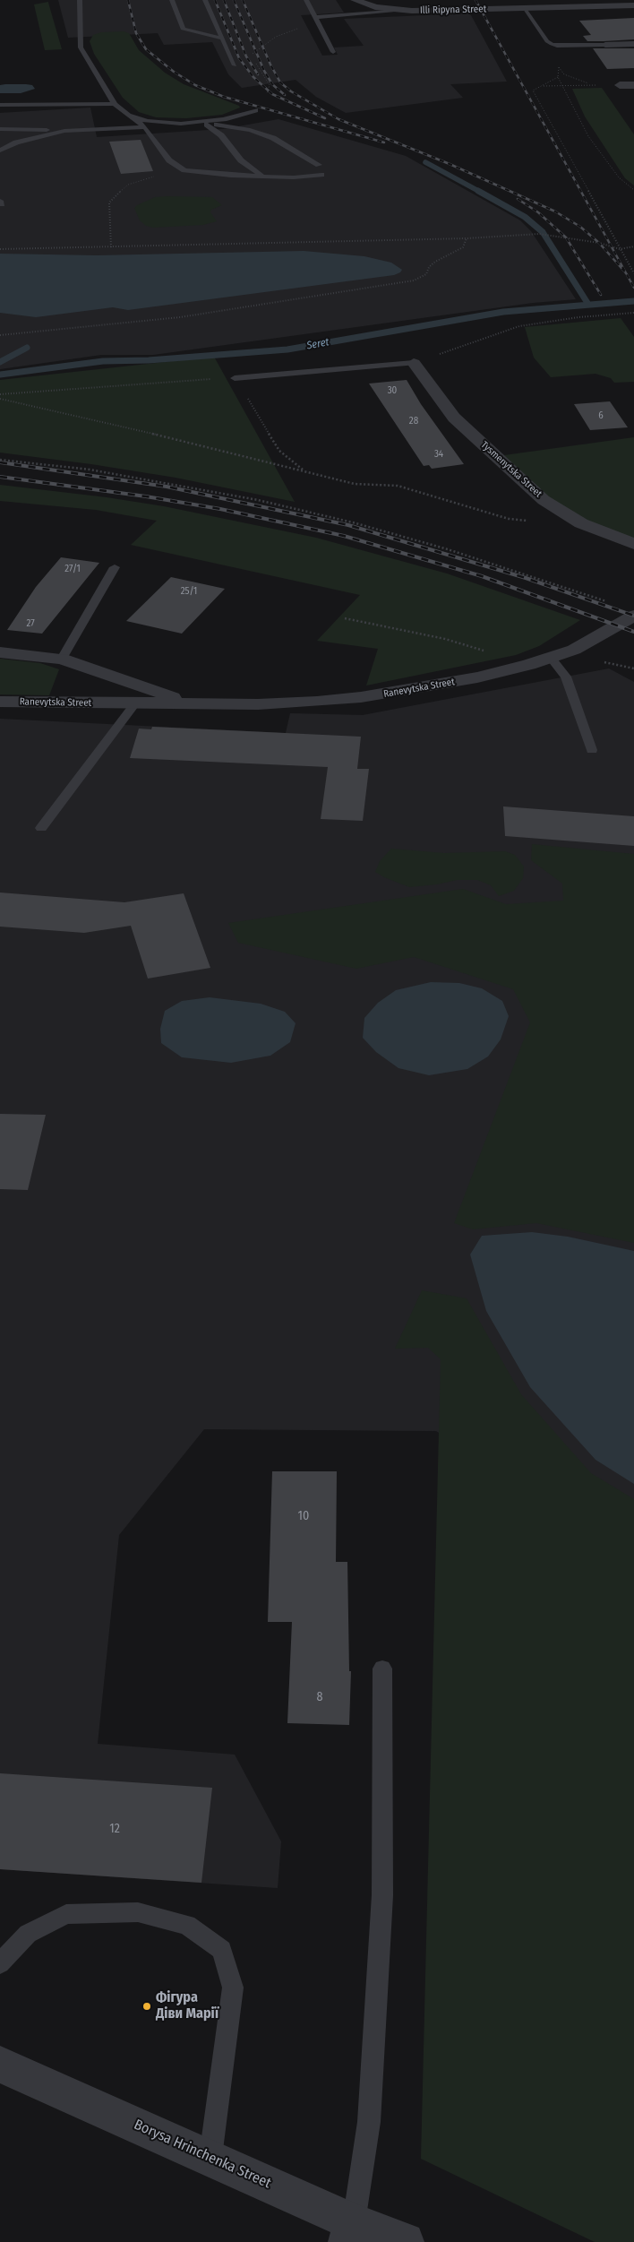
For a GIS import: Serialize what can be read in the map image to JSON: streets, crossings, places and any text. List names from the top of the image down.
{
  "streets": {
    "street": [
      "Illi Ripyna Street",
      "Tysmenytska Street",
      "Ranevytska Street",
      "Borysa Hrinchenka Street"
    ]
  },
  "water": ["Seret"],
  "places": ["Фігура Діви Марії"],
  "house_numbers": [
    "30",
    "6",
    "28",
    "34",
    "27/1",
    "25/1",
    "27",
    "10",
    "8",
    "12"
  ]
}
